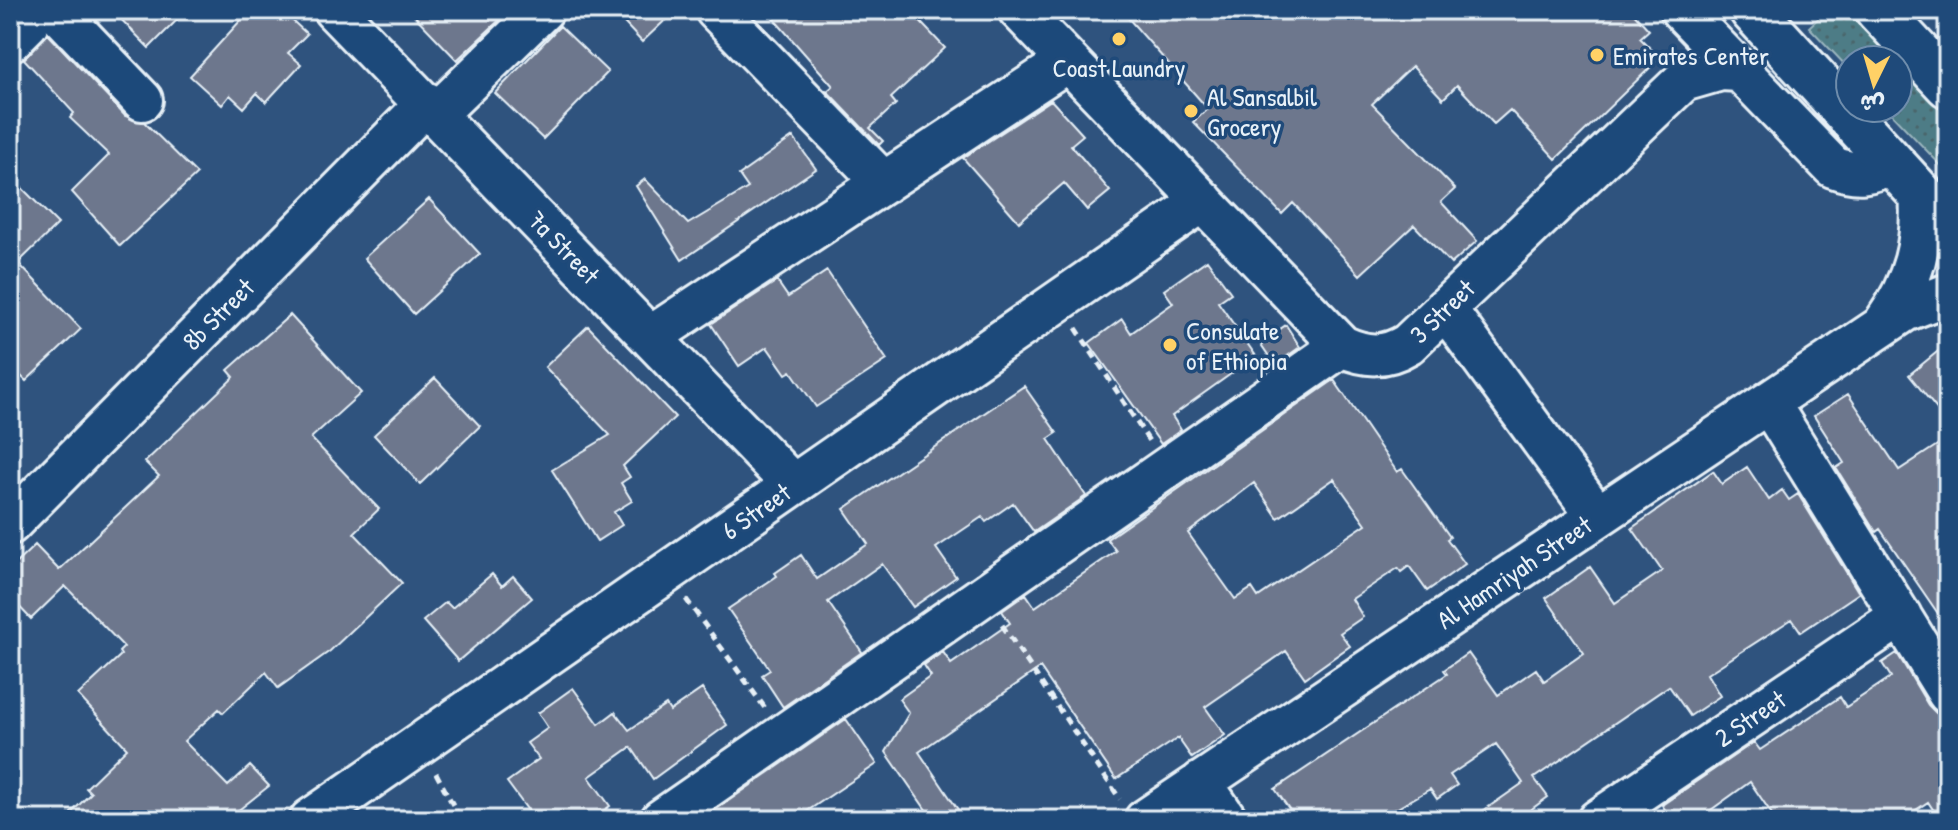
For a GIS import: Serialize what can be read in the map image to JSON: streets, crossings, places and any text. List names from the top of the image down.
{
  "streets": {
    "street": [
      "7a Street",
      "3 Street",
      "8b Street",
      "6 Street",
      "Al Hamriyah Street",
      "2 Street"
    ]
  },
  "crossings": [
    ["7a Street", "8b Street"],
    ["7a Street", "6 Street"]
  ],
  "places": [
    "Coast Laundry",
    "Emirates Center",
    "Al Sansalbil Grocery",
    "Consulate of Ethiopia"
  ],
  "north": "bottom"
}
